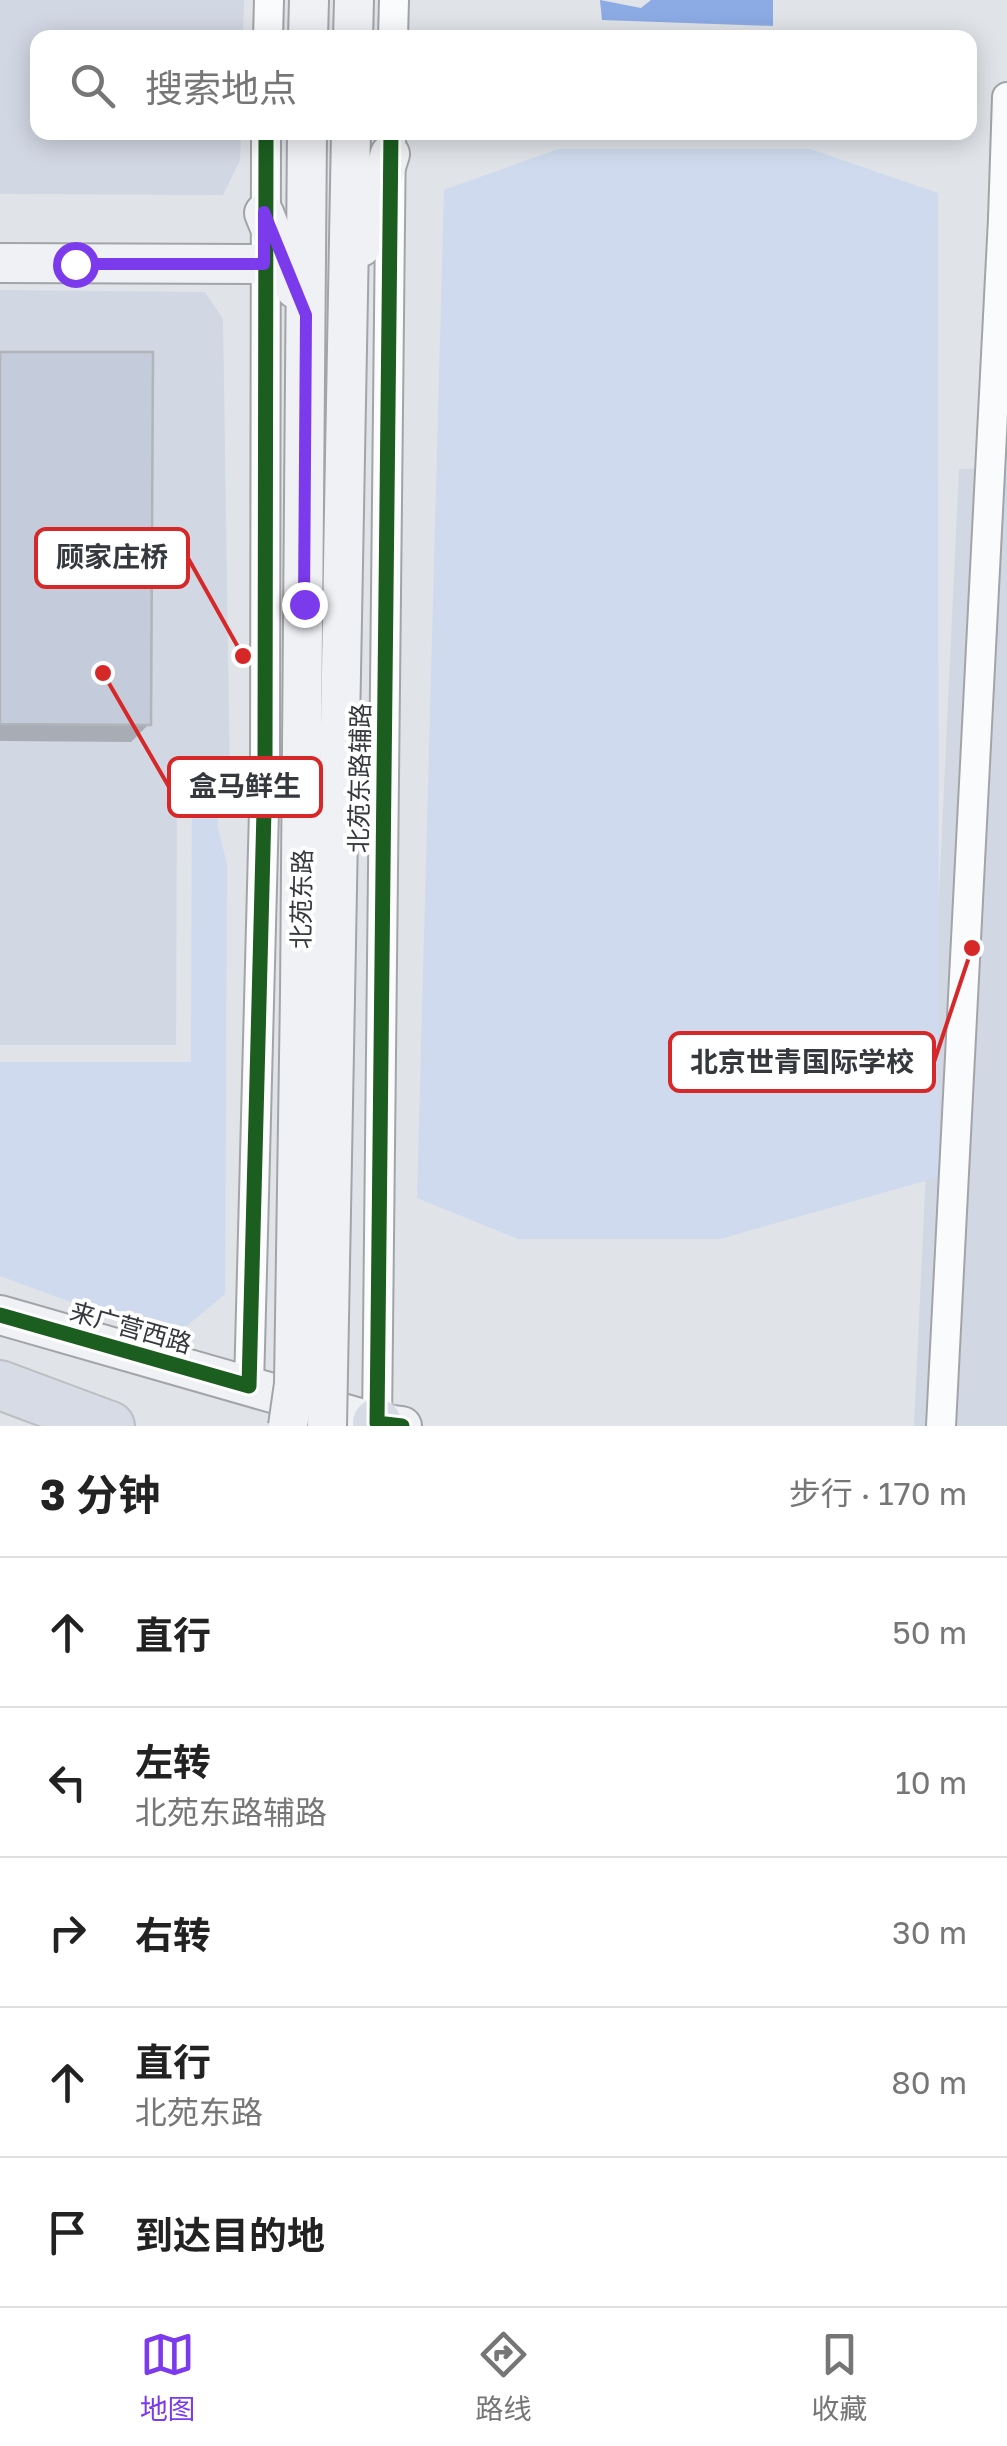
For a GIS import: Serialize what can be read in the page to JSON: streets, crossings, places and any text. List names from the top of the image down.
{
  "streets": {
    "main road": ["北苑东路", "来广营西路"],
    "street": ["北苑东路辅路"]
  },
  "crossings": [
    ["北苑东路辅路", "来广营西路"]
  ],
  "places": ["顾家庄桥", "盒马鲜生", "北京世青国际学校"],
  "page": {
    "search": "搜索地点",
    "heading": ["3 分钟", "步行 · 170 m"],
    "list": [
      ["直行", "50 m"],
      ["左转", "北苑东路辅路", "10 m"],
      ["右转", "30 m"],
      ["直行", "北苑东路", "80 m"],
      "到达目的地"
    ],
    "nav": ["地图", "路线", "收藏"]
  }
}
